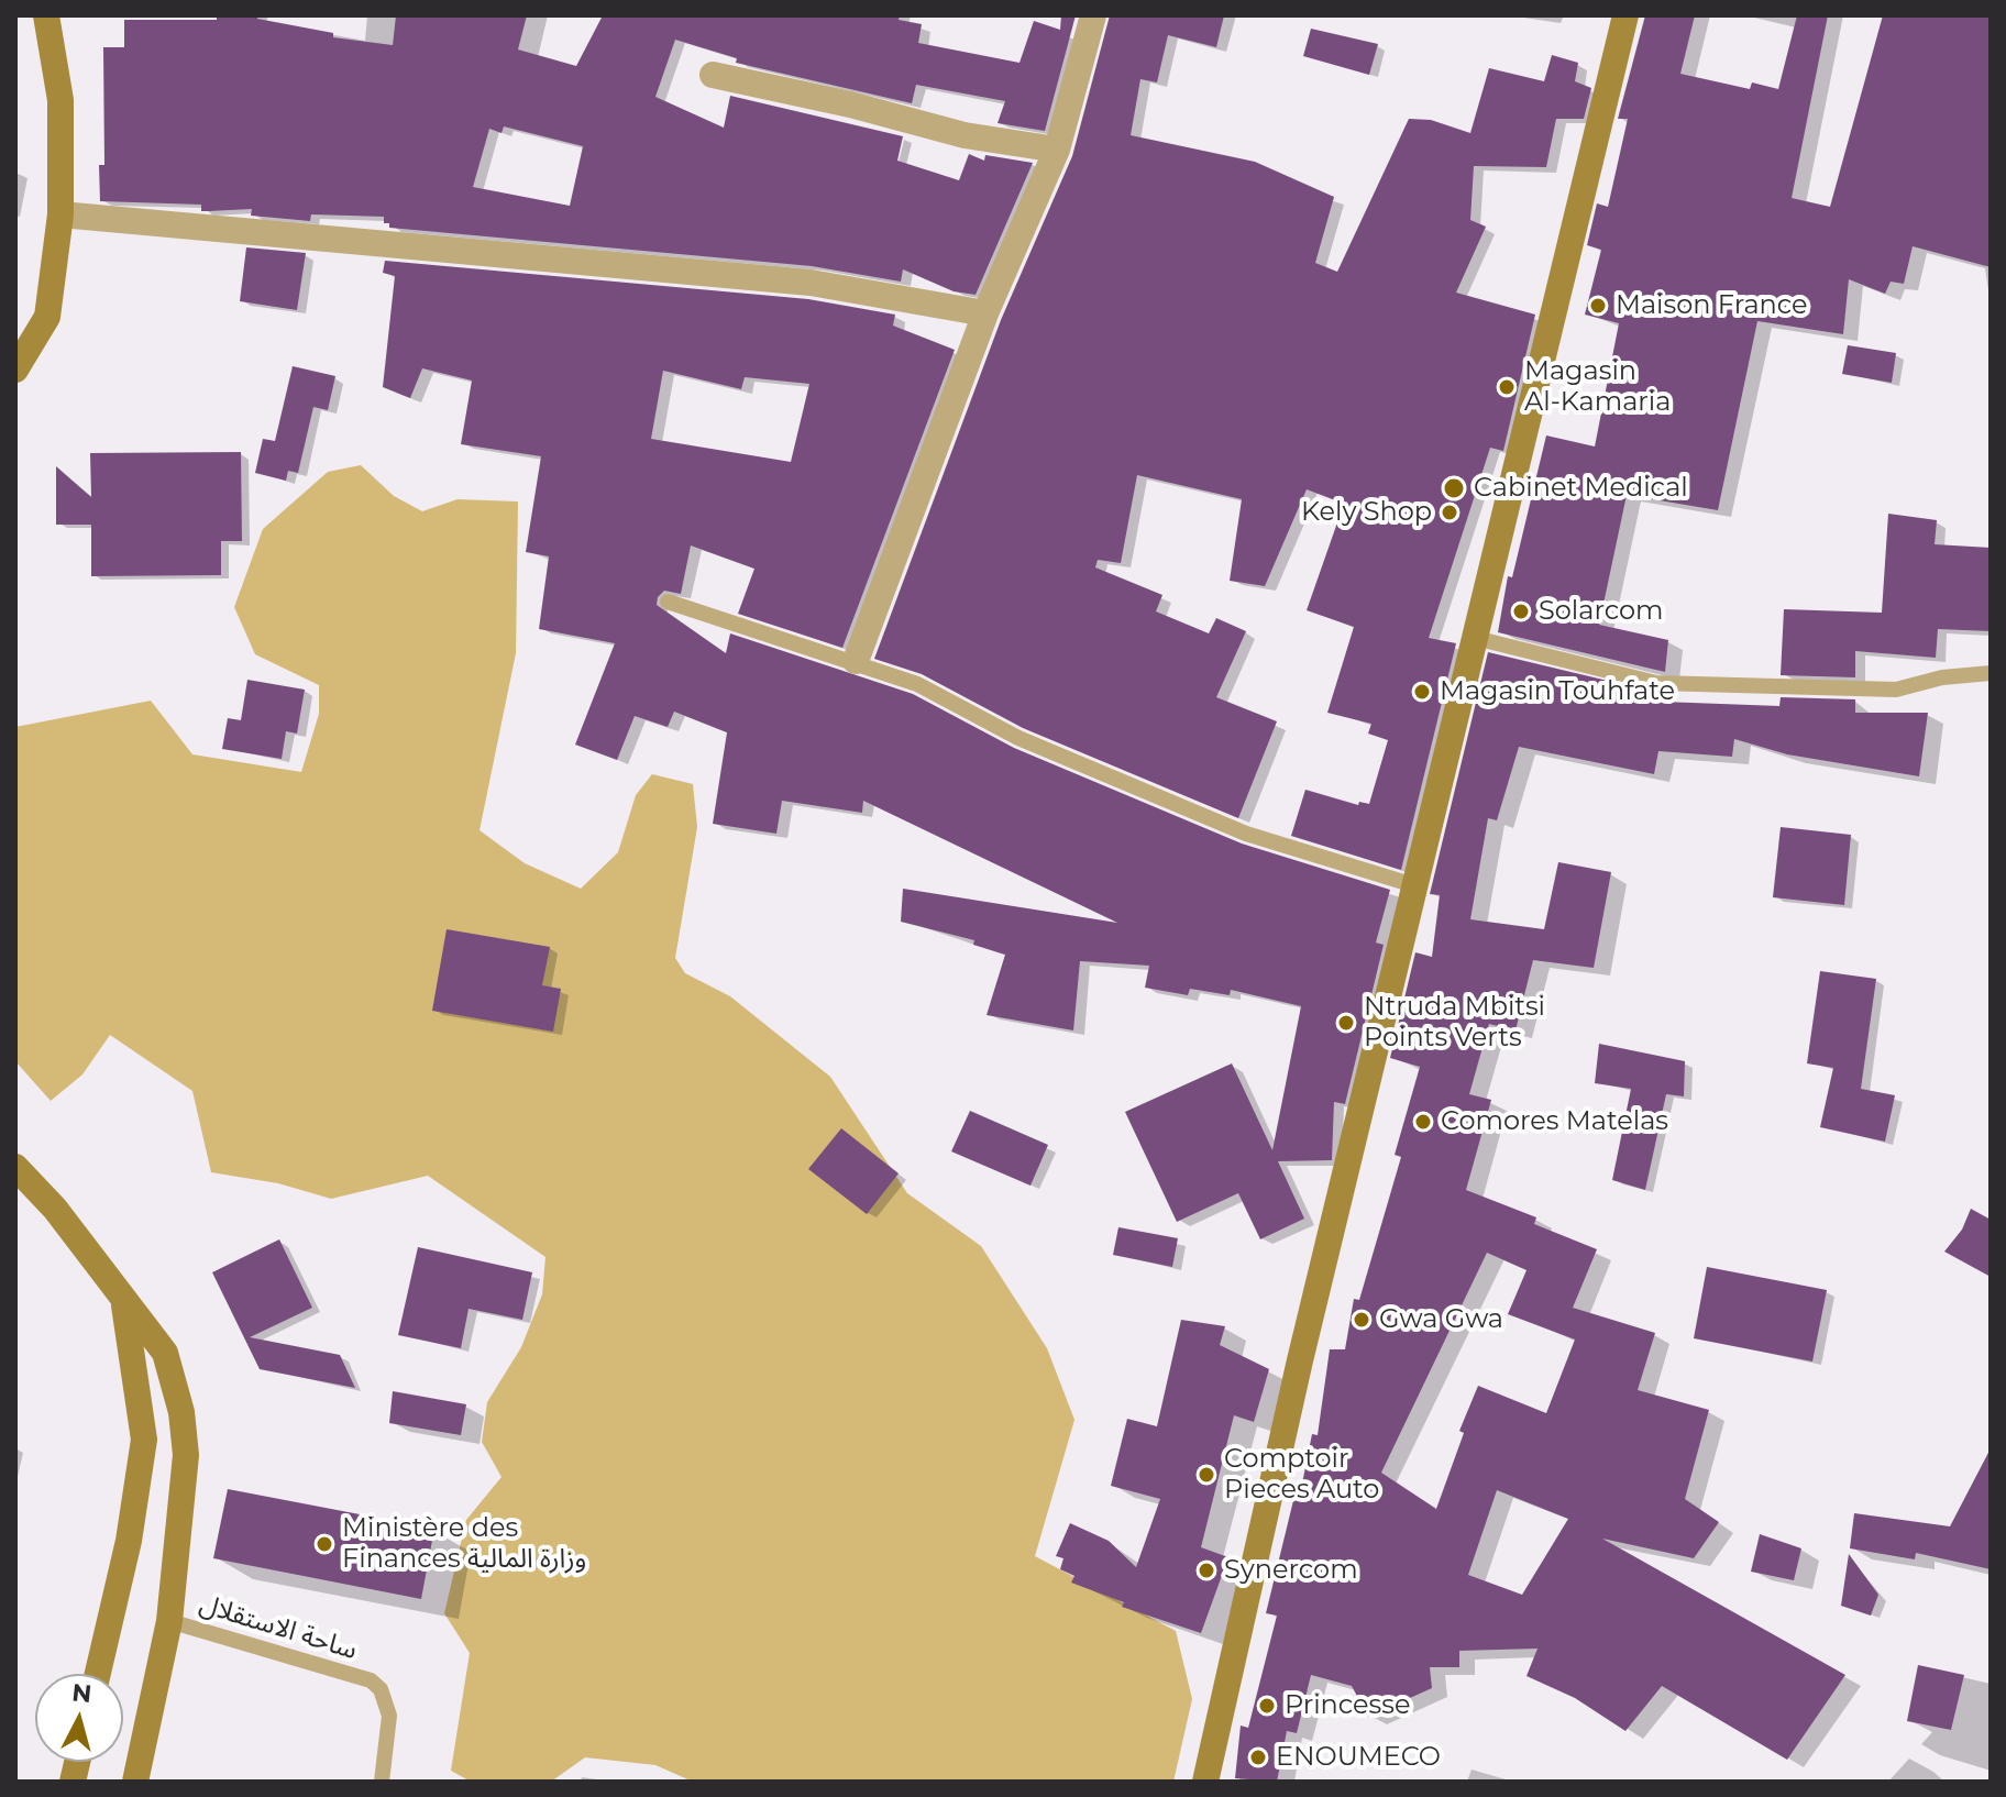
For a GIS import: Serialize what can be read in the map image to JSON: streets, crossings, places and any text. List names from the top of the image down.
{
  "streets": {
    "lane": ["ساحة الاستقلال"]
  },
  "places": [
    "Maison France",
    "Magasin Al-Kamaria",
    "Cabinet Medical",
    "Kely Shop",
    "Solarcom",
    "Magasin Touhfate",
    "Ntruda Mbitsi Points Verts",
    "Comores Matelas",
    "Gwa Gwa",
    "Comptoir Pieces Auto",
    "Ministère des Finances وزارة المالية",
    "Synercom",
    "Princesse",
    "ENOUMECO"
  ],
  "north": "top"
}
